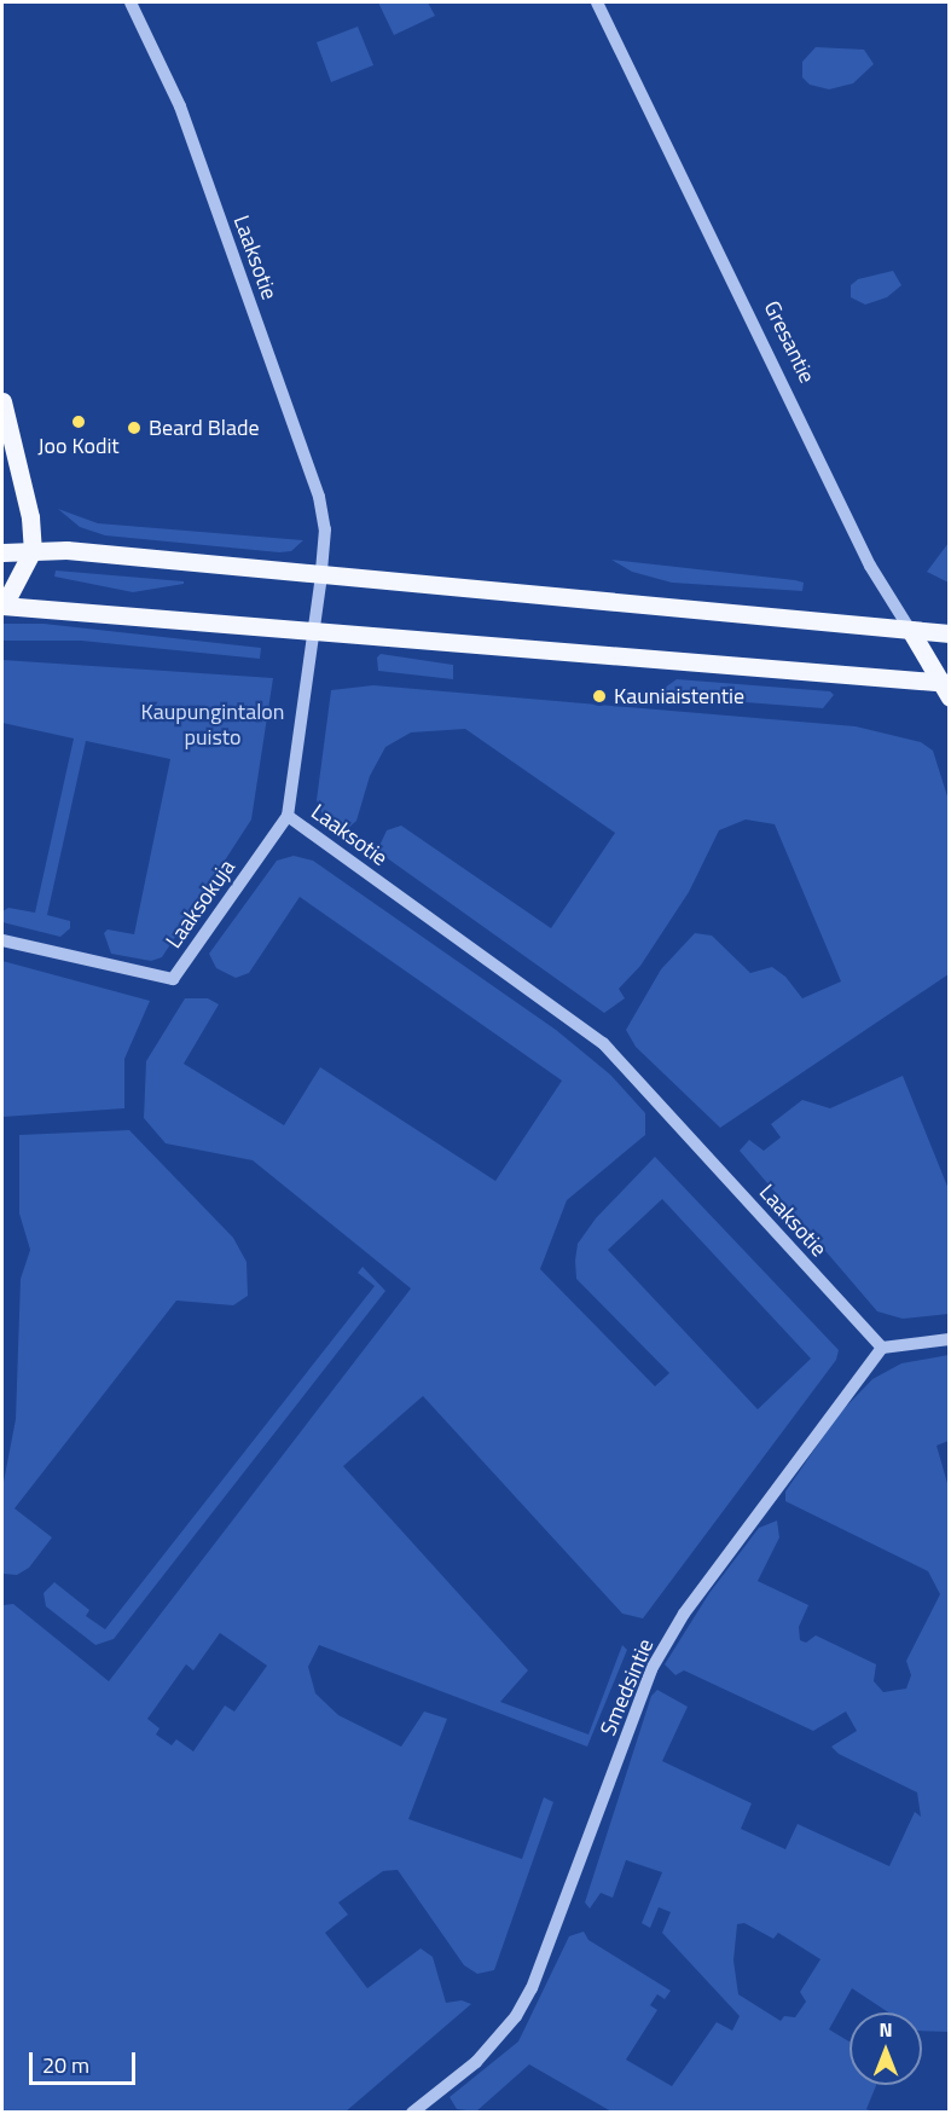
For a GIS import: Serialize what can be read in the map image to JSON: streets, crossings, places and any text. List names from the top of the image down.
{
  "streets": {
    "main road": ["Gresantie"],
    "street": ["Laaksotie", "Laaksokuja", "Smedsintie"]
  },
  "crossings": [
    ["Laaksotie", "Laaksokuja"],
    ["Laaksotie", "Smedsintie"]
  ],
  "parks": ["Kaupungintalon puisto"],
  "places": ["Joo Kodit", "Beard Blade", "Kauniaistentie"],
  "scale_bar": "20 m",
  "north": "top"
}
